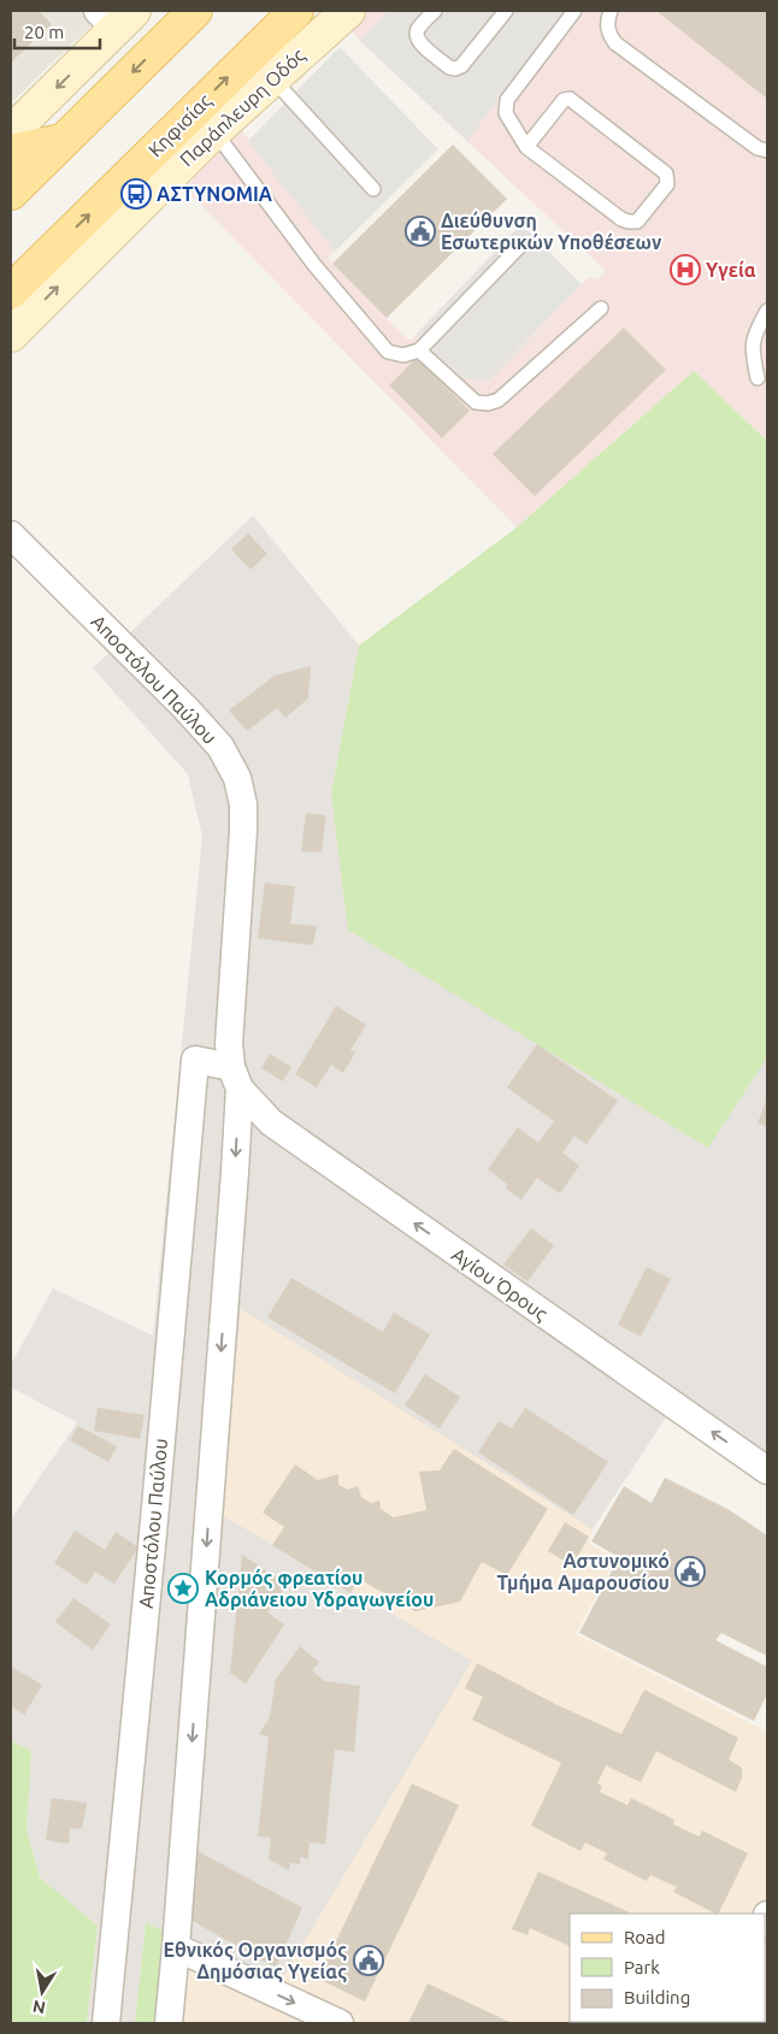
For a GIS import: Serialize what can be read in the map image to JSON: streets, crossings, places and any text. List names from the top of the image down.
{
  "streets": {
    "main road": ["Κηφισίας"],
    "street": ["Παράπλευρη Οδός", "Αποστόλου Παύλου", "Αγίου Όρους"]
  },
  "crossings": [
    ["Αποστόλου Παύλου", "Αγίου Όρους"]
  ],
  "one_way": ["Αγίου Όρους"],
  "places": {
    "bus stop": ["ΑΣΤΥΝΟΜΙΑ"],
    "public building": ["Διεύθυνση Εσωτερικών Υποθέσεων", "Αστυνομικό Τμήμα Αμαρουσίου", "Εθνικός Οργανισμός Δημόσιας Υγείας"],
    "hospital": ["Υγεία"],
    "place": ["Κορμός φρεατίου Αδριάνειου Υδραγωγείου"]
  },
  "legend": ["Road", "Park", "Building"],
  "scale_bar": "20 m",
  "north": "bottom"
}
